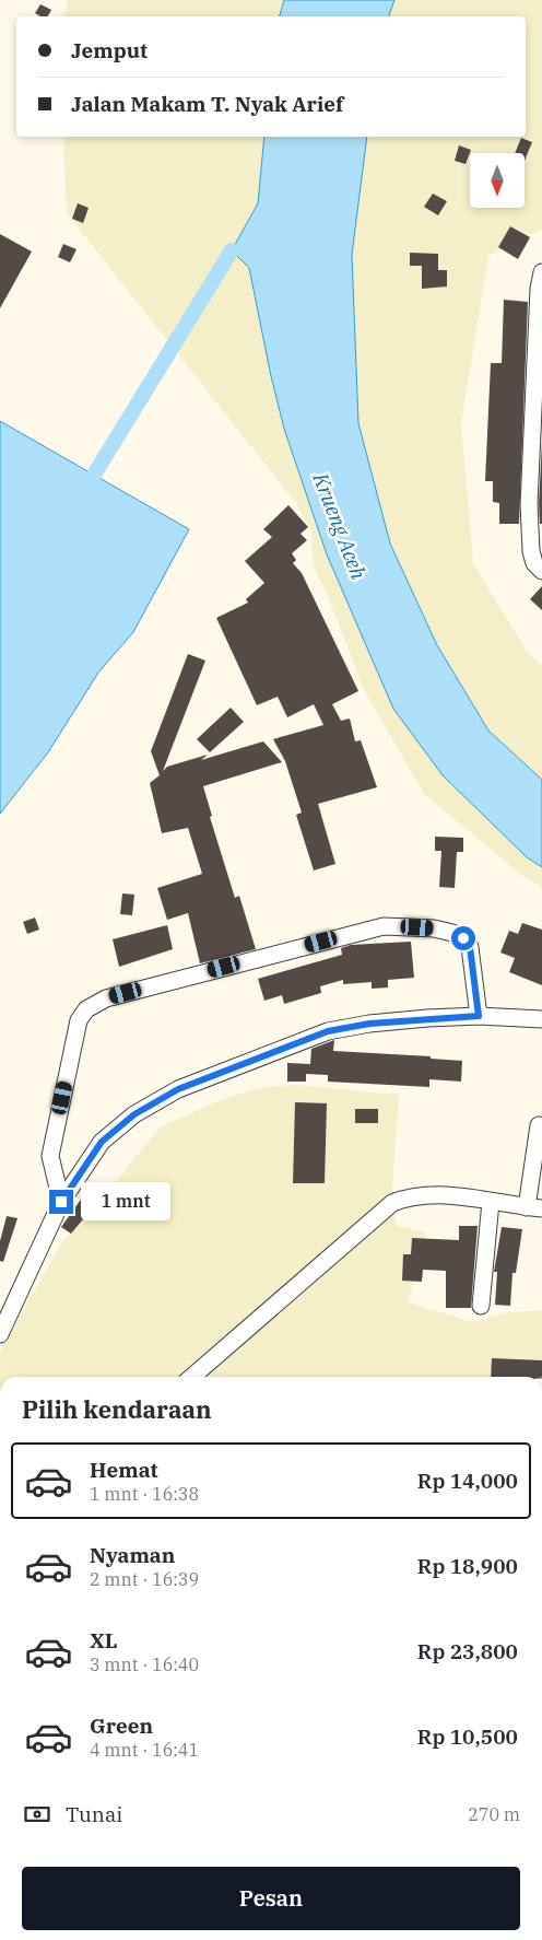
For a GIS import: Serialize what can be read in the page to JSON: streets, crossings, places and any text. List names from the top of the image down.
{
  "water": ["Krueng Aceh"],
  "north": "bottom",
  "page": {
    "banner": ["Jemput", "Jalan Makam T. Nyak Arief"],
    "bubble": "1 mnt",
    "heading": "Pilih kendaraan",
    "list": [
      {
        "name": "Hemat",
        "note": "1 mnt · 16:38",
        "value": "Rp 14,000"
      },
      {
        "name": "Nyaman",
        "note": "2 mnt · 16:39",
        "value": "Rp 18,900"
      },
      {
        "name": "XL",
        "note": "3 mnt · 16:40",
        "value": "Rp 23,800"
      },
      {
        "name": "Green",
        "note": "4 mnt · 16:41",
        "value": "Rp 10,500"
      }
    ],
    "pay": ["Tunai", "270 m"],
    "buttons": "Pesan"
  }
}
